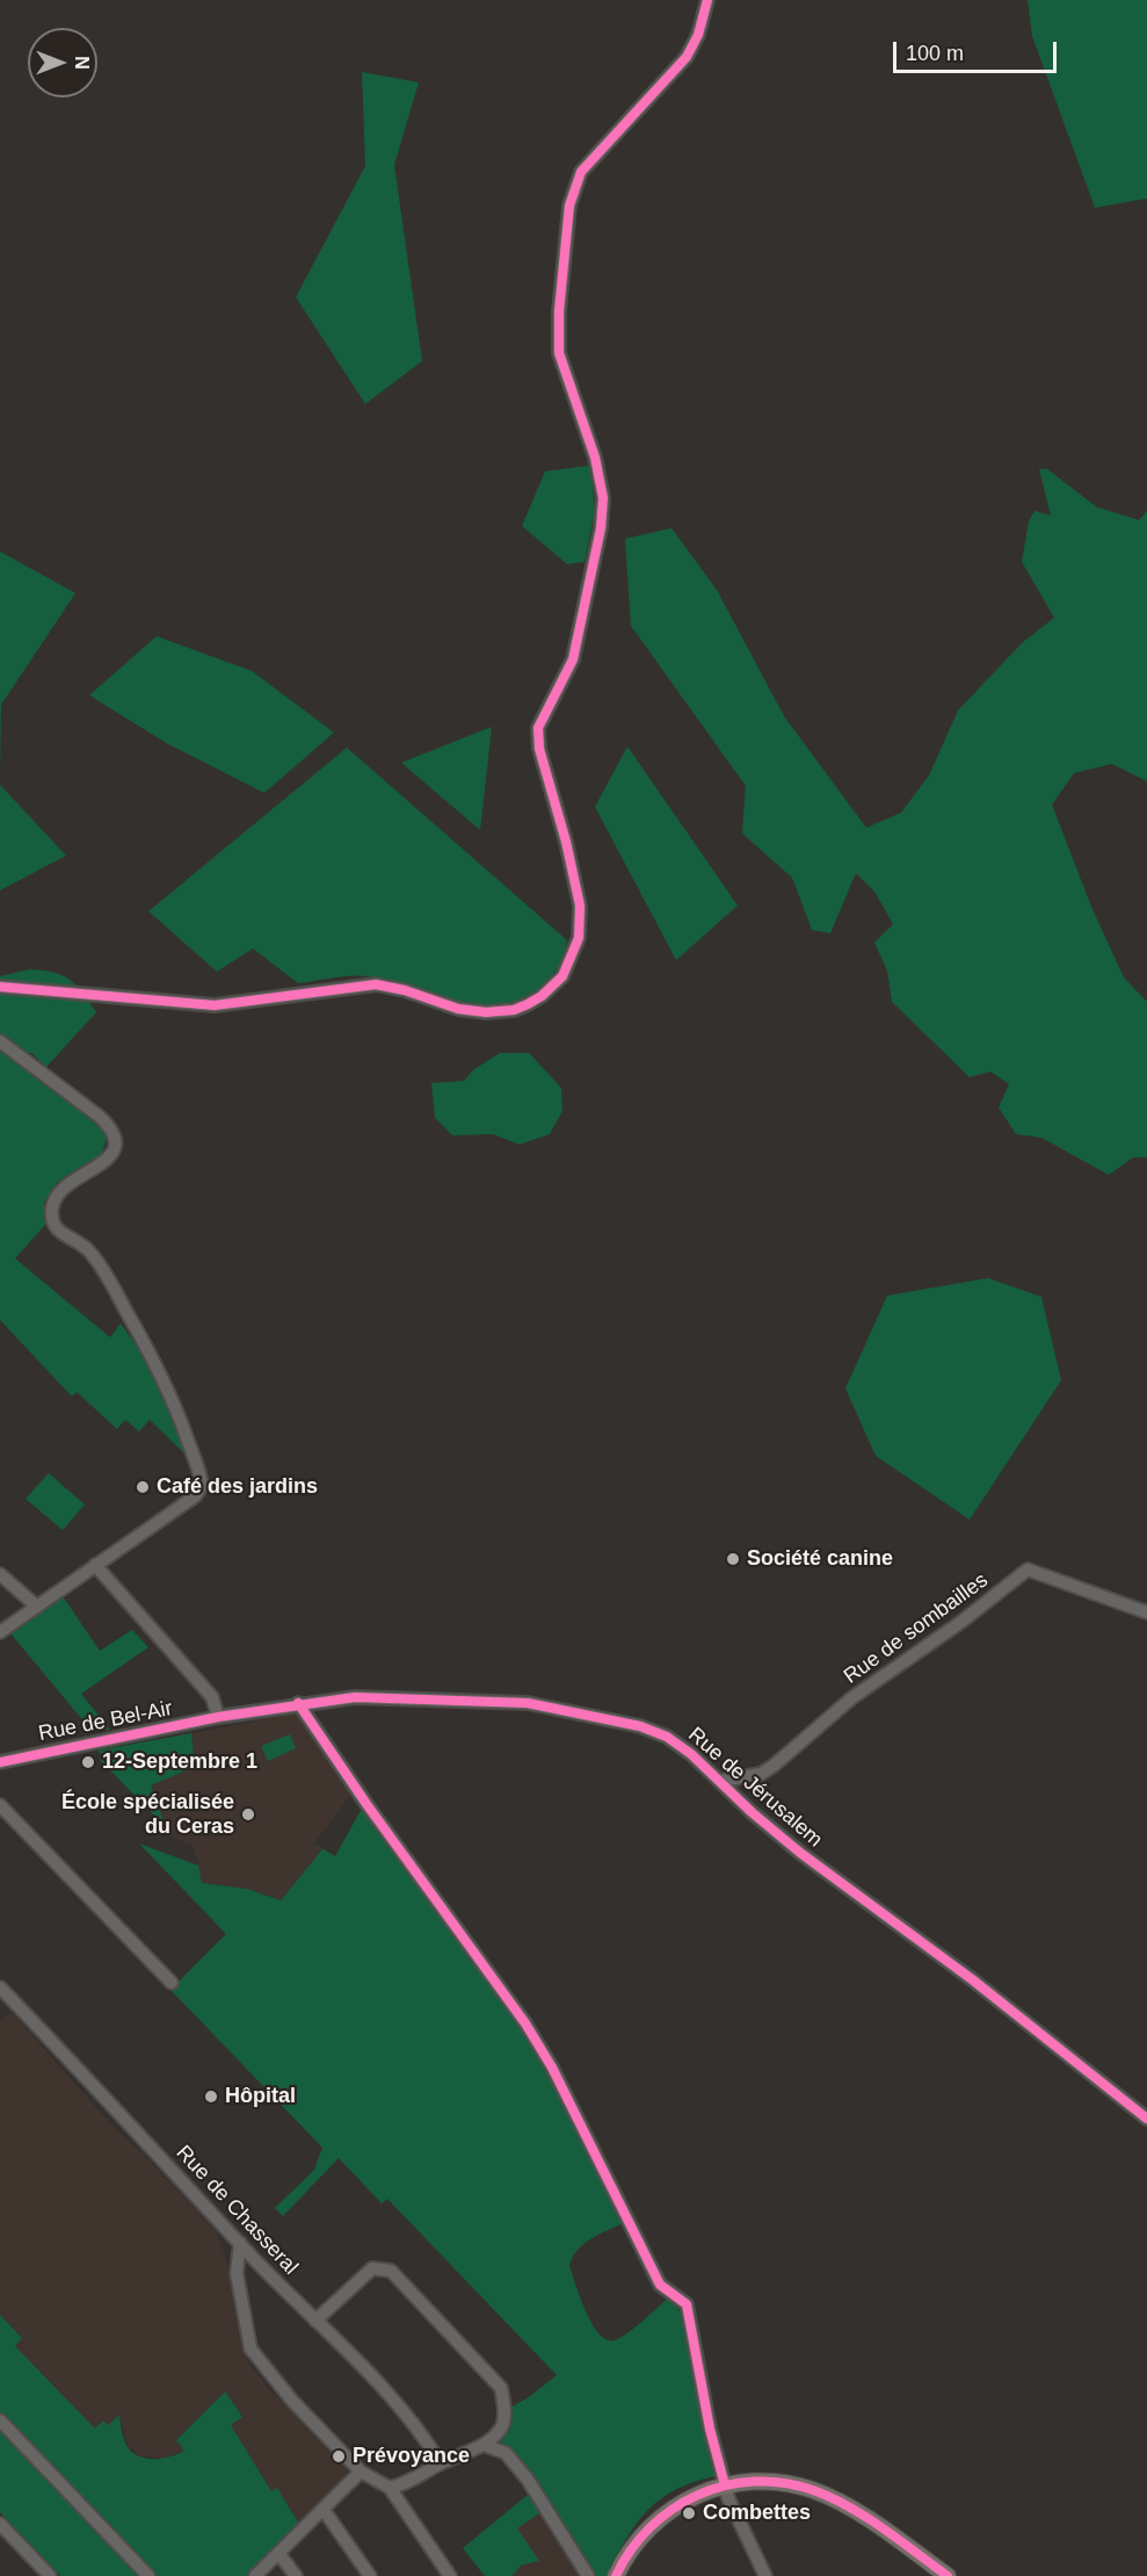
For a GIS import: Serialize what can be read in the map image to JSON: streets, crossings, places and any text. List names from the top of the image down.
{
  "streets": {
    "street": [
      "Rue de sombailles",
      "Rue de Bel-Air",
      "Rue de Jérusalem",
      "Rue de Chasseral"
    ]
  },
  "crossings": [
    ["Rue de sombailles", "Rue de Jérusalem"],
    ["Rue de Bel-Air", "Rue de Jérusalem"]
  ],
  "places": [
    "Café des jardins",
    "Société canine",
    "12-Septembre 1",
    "École spécialisée du Ceras",
    "Hôpital",
    "Prévoyance",
    "Combettes"
  ],
  "scale_bar": "100 m",
  "north": "right"
}
